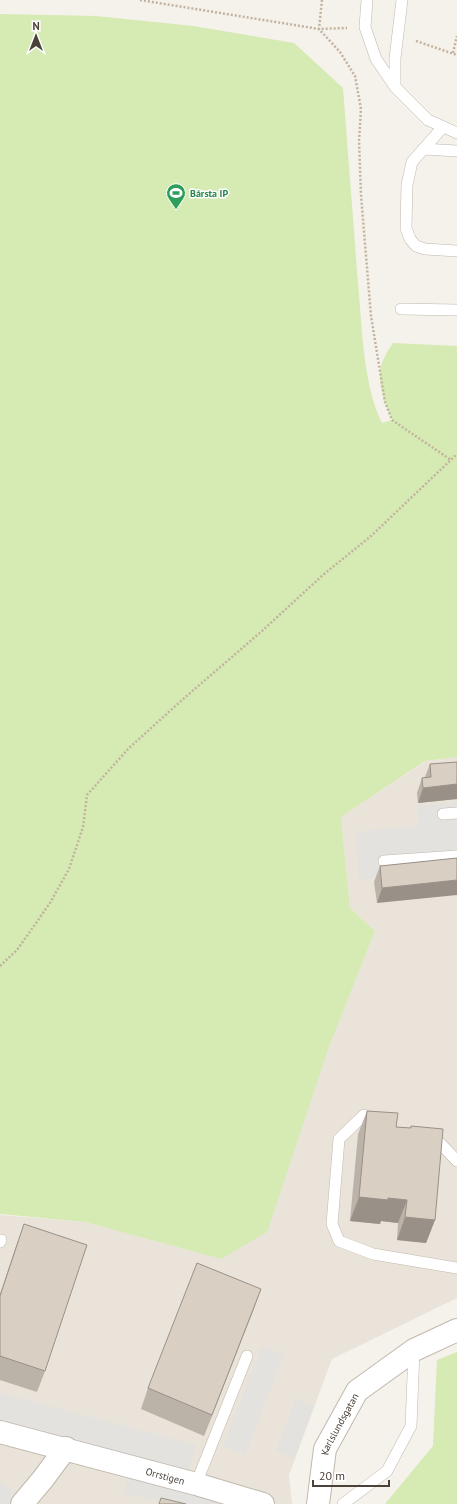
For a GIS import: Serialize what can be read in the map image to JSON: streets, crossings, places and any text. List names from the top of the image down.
{
  "streets": {
    "street": ["Karlslundsgatan", "Orrstigen"]
  },
  "places": {
    "sports": ["Bårsta IP"]
  },
  "scale_bar": "20 m",
  "north": "top"
}
